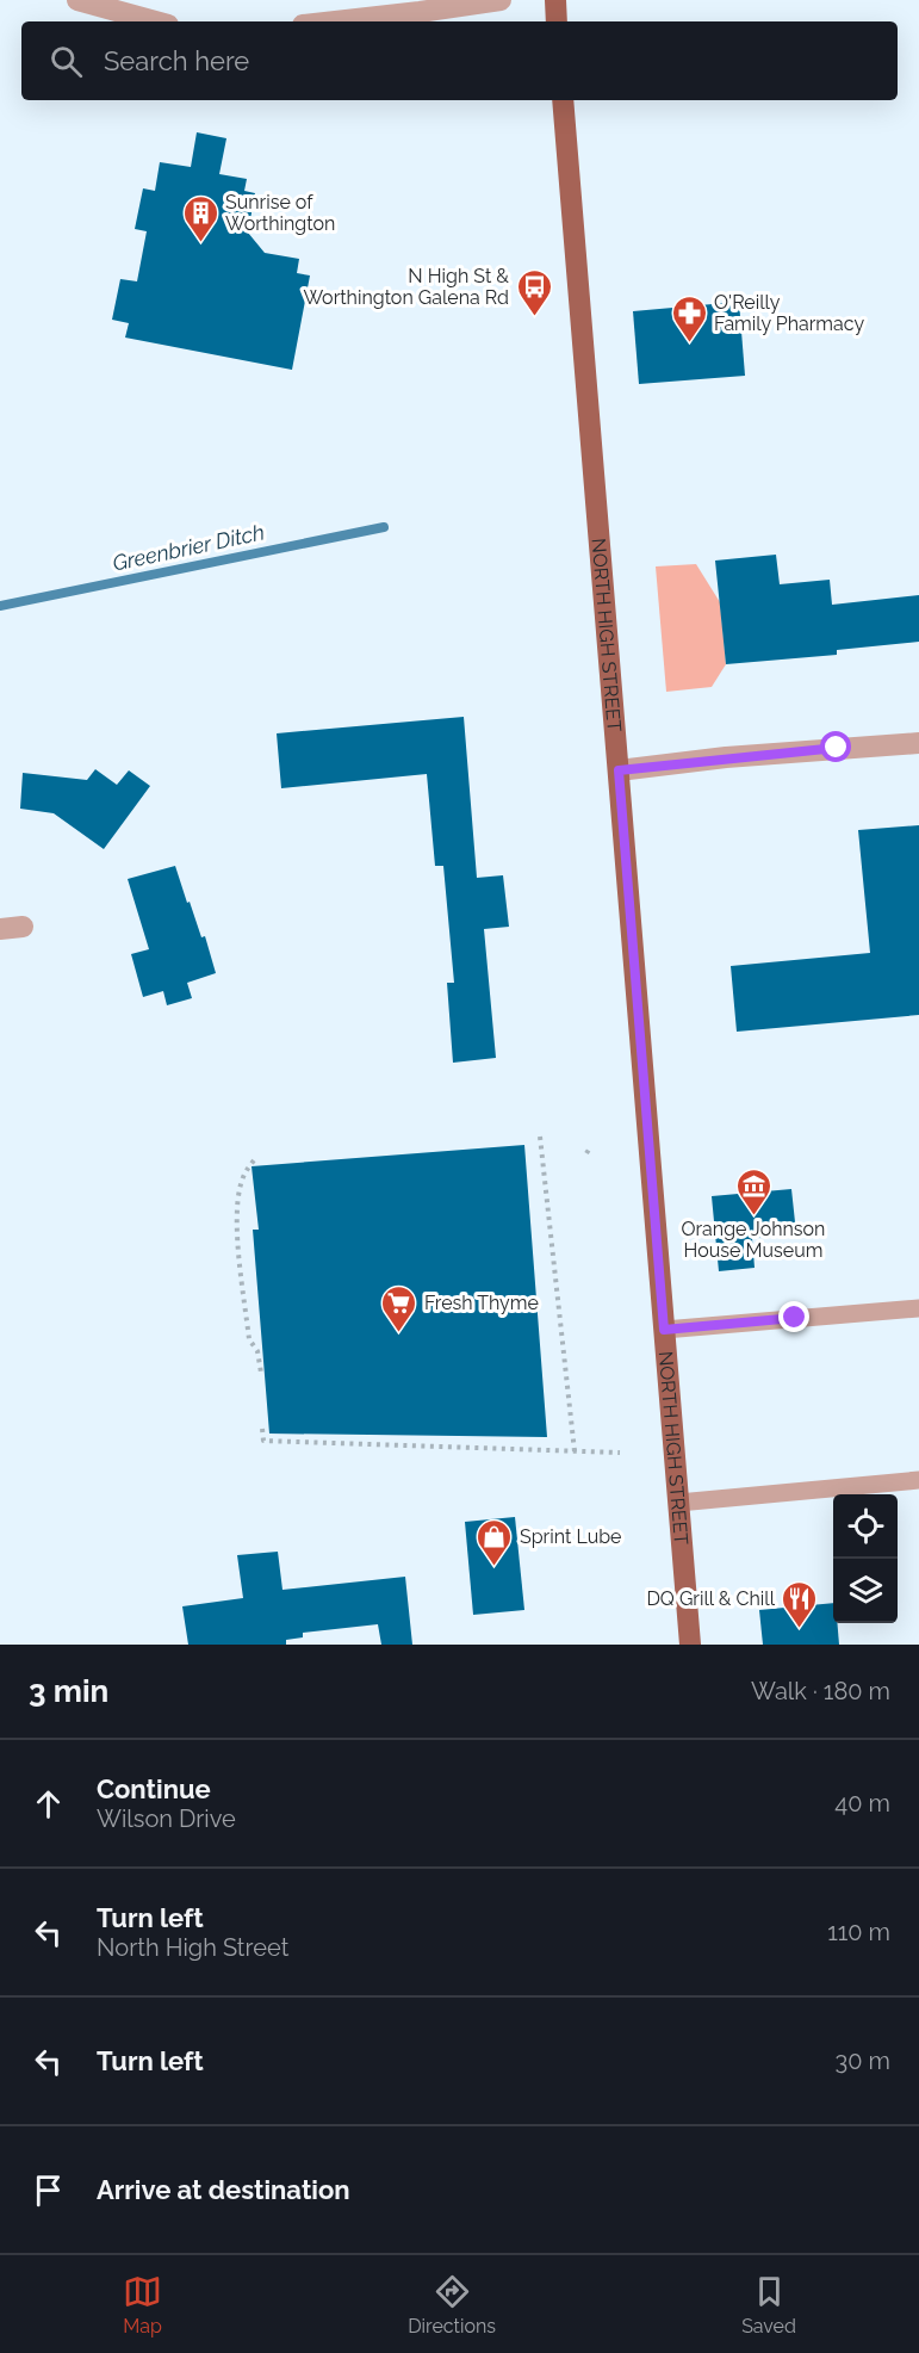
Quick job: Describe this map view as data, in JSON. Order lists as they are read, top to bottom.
{
  "streets": {
    "main road": ["NORTH HIGH STREET"]
  },
  "water": ["Greenbrier Ditch"],
  "places": {
    "building": ["Sunrise of Worthington"],
    "bus stop": ["N High St & Worthington Galena Rd"],
    "pharmacy": ["O'Reilly Family Pharmacy"],
    "museum": ["Orange Johnson House Museum"],
    "supermarket": ["Fresh Thyme"],
    "shop": ["Sprint Lube"],
    "restaurant": ["DQ Grill & Chill"]
  },
  "page": {
    "search": "Search here",
    "heading": ["3 min", "Walk · 180 m"],
    "list": [
      ["Continue", "Wilson Drive", "40 m"],
      ["Turn left", "North High Street", "110 m"],
      ["Turn left", "30 m"],
      "Arrive at destination"
    ],
    "nav": ["Map", "Directions", "Saved"]
  }
}
